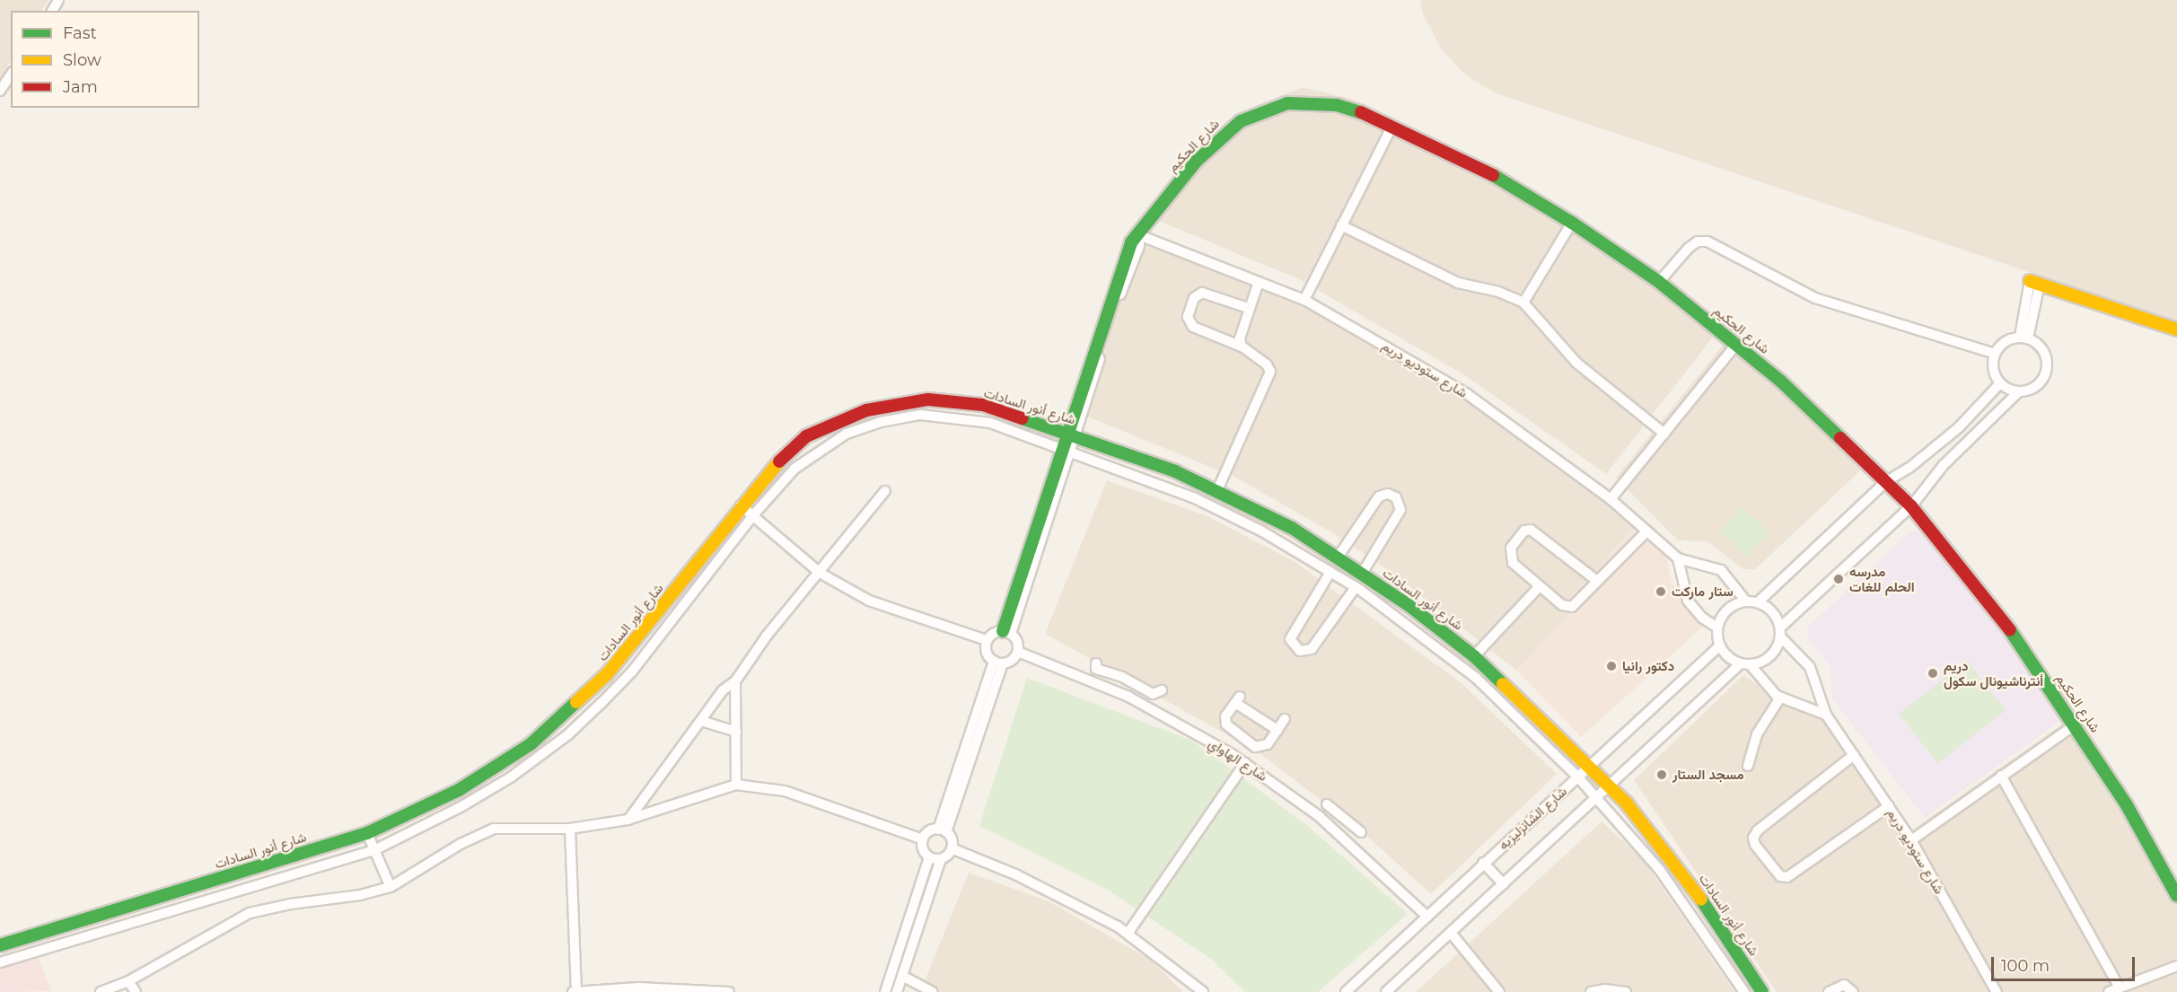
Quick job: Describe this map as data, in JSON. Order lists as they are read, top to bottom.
{
  "streets": {
    "street": [
      "شارع الحكيم",
      "شارع ستوديو دريم",
      "شارع أنور السادات",
      "شارع الهاواي",
      "شارع الشانزليزيه"
    ]
  },
  "crossings": [
    ["شارع الحكيم", "شارع ستوديو دريم"],
    ["شارع الحكيم", "شارع أنور السادات"],
    ["شارع الحكيم", "شارع الهاواي"],
    ["شارع ستوديو دريم", "شارع الشانزليزيه"],
    ["شارع أنور السادات", "شارع الشانزليزيه"],
    ["شارع الهاواي", "شارع الشانزليزيه"]
  ],
  "places": [
    "مدرسه الحلم للغات",
    "ستار ماركت",
    "دكتور رانيا",
    "دريم أنترناشيونال سكول",
    "مسجد الستار"
  ],
  "legend": ["Fast", "Slow", "Jam"],
  "scale_bar": "100 m"
}
